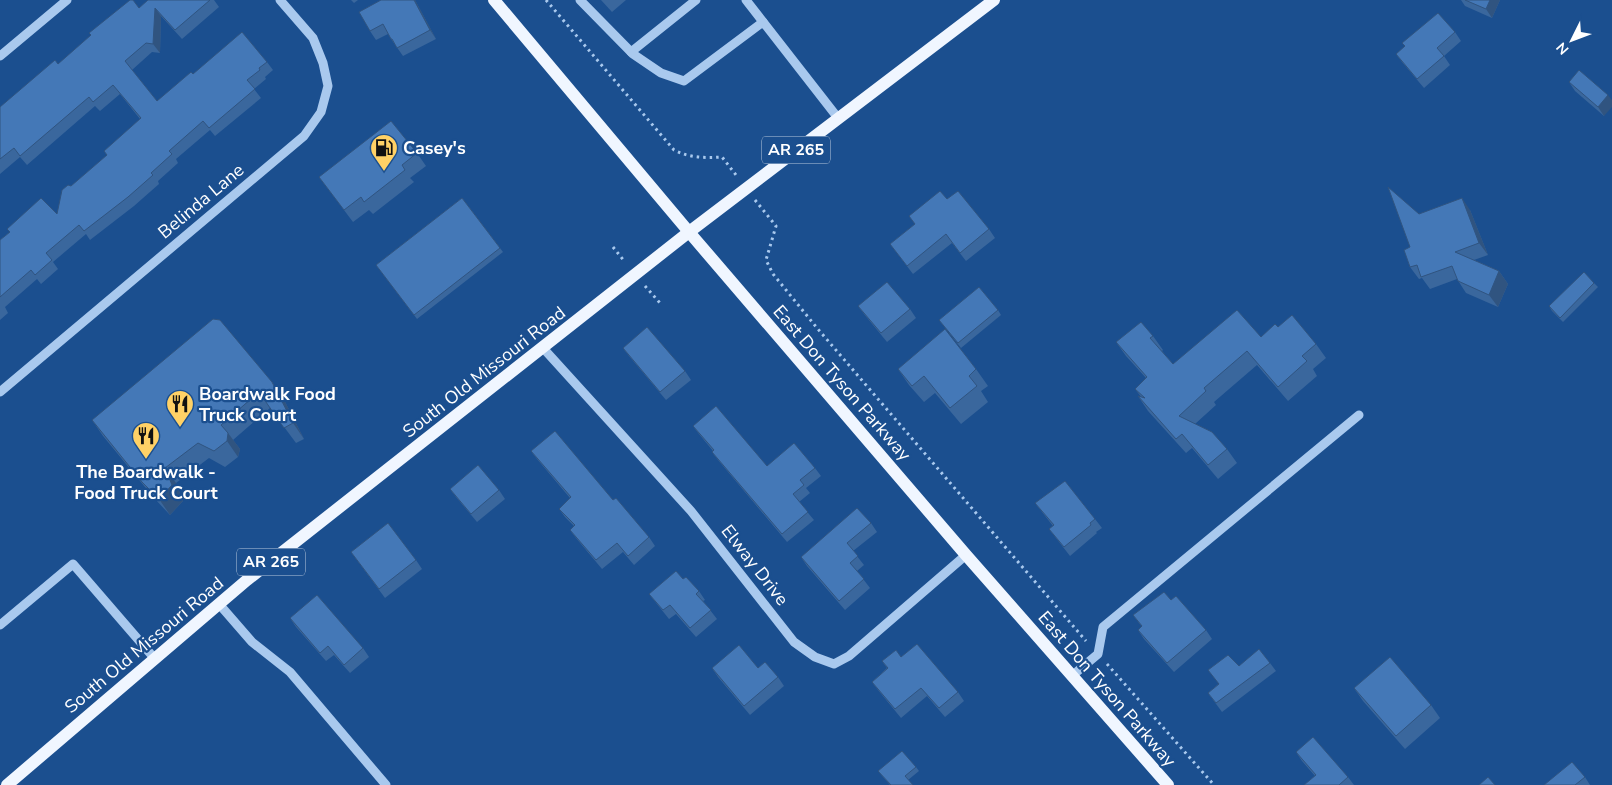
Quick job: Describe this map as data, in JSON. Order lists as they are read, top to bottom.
{
  "streets": {
    "main road": ["AR 265", "South Old Missouri Road", "East Don Tyson Parkway"],
    "street": ["Belinda Lane", "Elway Drive"]
  },
  "crossings": [
    ["South Old Missouri Road", "East Don Tyson Parkway"],
    ["South Old Missouri Road", "Elway Drive"],
    ["East Don Tyson Parkway", "Elway Drive"]
  ],
  "places": {
    "fuel station": ["Casey's"],
    "restaurant": ["Boardwalk Food Truck Court", "The Boardwalk - Food Truck Court"]
  },
  "north": "bottom left"
}
